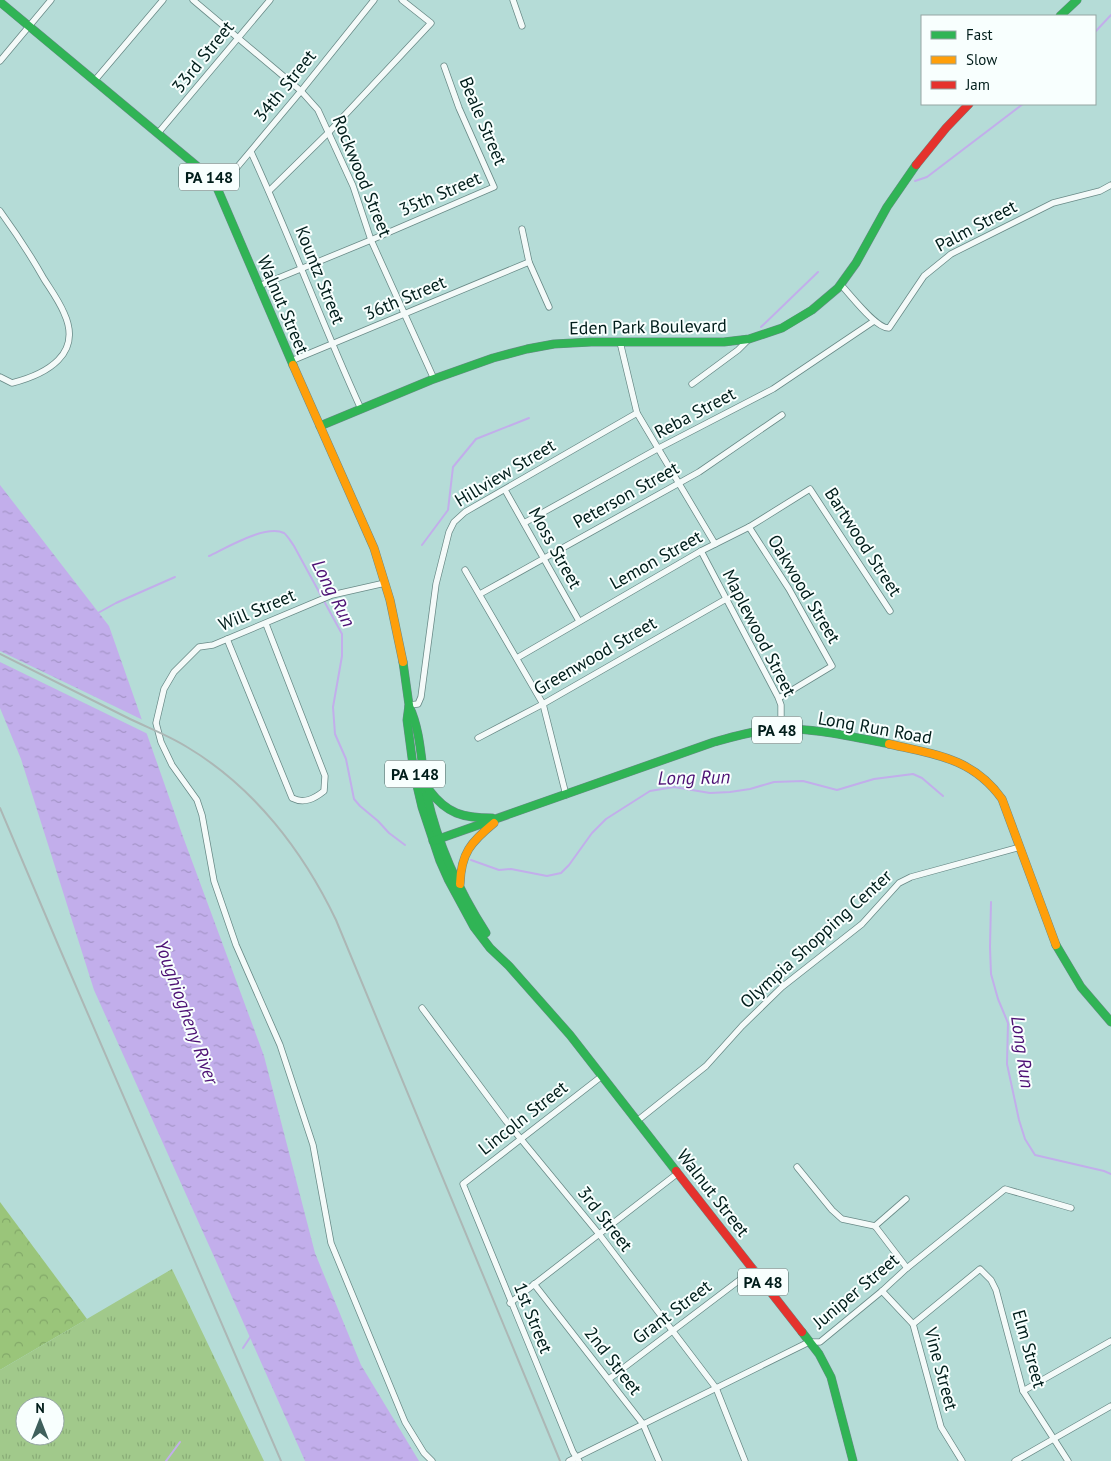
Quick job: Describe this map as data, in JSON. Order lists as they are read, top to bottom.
{
  "streets": {
    "main road": [
      "PA 148",
      "Walnut Street",
      "Eden Park Boulevard",
      "Long Run Road",
      "PA 48"
    ],
    "street": [
      "33rd Street",
      "34th Street",
      "Beale Street",
      "Rockwood Street",
      "35th Street",
      "Palm Street",
      "Kountz Street",
      "36th Street",
      "Reba Street",
      "Hillview Street",
      "Peterson Street",
      "Bartwood Street",
      "Moss Street",
      "Lemon Street",
      "Oakwood Street",
      "Will Street",
      "Maplewood Street",
      "Greenwood Street",
      "Olympia Shopping Center",
      "Lincoln Street",
      "3rd Street",
      "Juniper Street",
      "Grant Street",
      "1st Street",
      "Elm Street",
      "2nd Street",
      "Vine Street"
    ]
  },
  "crossings": [
    ["33rd Street", "Rockwood Street"],
    ["33rd Street", "Walnut Street"],
    ["34th Street", "Rockwood Street"],
    ["34th Street", "Kountz Street"],
    ["34th Street", "Walnut Street"],
    ["Beale Street", "35th Street"],
    ["Rockwood Street", "35th Street"],
    ["Rockwood Street", "36th Street"],
    ["Rockwood Street", "Eden Park Boulevard"],
    ["35th Street", "Kountz Street"],
    ["35th Street", "Walnut Street"],
    ["Palm Street", "Reba Street"],
    ["Kountz Street", "36th Street"],
    ["Kountz Street", "Eden Park Boulevard"],
    ["36th Street", "Walnut Street"],
    ["Walnut Street", "Eden Park Boulevard"],
    ["Walnut Street", "Hillview Street"],
    ["Walnut Street", "Will Street"],
    ["Walnut Street", "Long Run Road"],
    ["Walnut Street", "PA 48"],
    ["Walnut Street", "Olympia Shopping Center"],
    ["Walnut Street", "Lincoln Street"],
    ["Walnut Street", "Juniper Street"],
    ["Walnut Street", "Grant Street"],
    ["Reba Street", "Moss Street"],
    ["Hillview Street", "Moss Street"],
    ["Peterson Street", "Moss Street"],
    ["Bartwood Street", "Lemon Street"],
    ["Moss Street", "Lemon Street"],
    ["Lemon Street", "Oakwood Street"],
    ["Lemon Street", "Maplewood Street"],
    ["Oakwood Street", "Maplewood Street"],
    ["Maplewood Street", "Greenwood Street"],
    ["Maplewood Street", "Long Run Road"],
    ["Long Run Road", "PA 48"],
    ["Long Run Road", "Olympia Shopping Center"],
    ["Lincoln Street", "3rd Street"],
    ["Lincoln Street", "1st Street"],
    ["3rd Street", "Juniper Street"],
    ["3rd Street", "Grant Street"],
    ["Juniper Street", "1st Street"],
    ["Juniper Street", "2nd Street"],
    ["Juniper Street", "Vine Street"],
    ["Grant Street", "2nd Street"],
    ["Elm Street", "Vine Street"]
  ],
  "water": ["Long Run", "Youghiogheny River"],
  "legend": ["Fast", "Slow", "Jam"],
  "north": "top"
}
